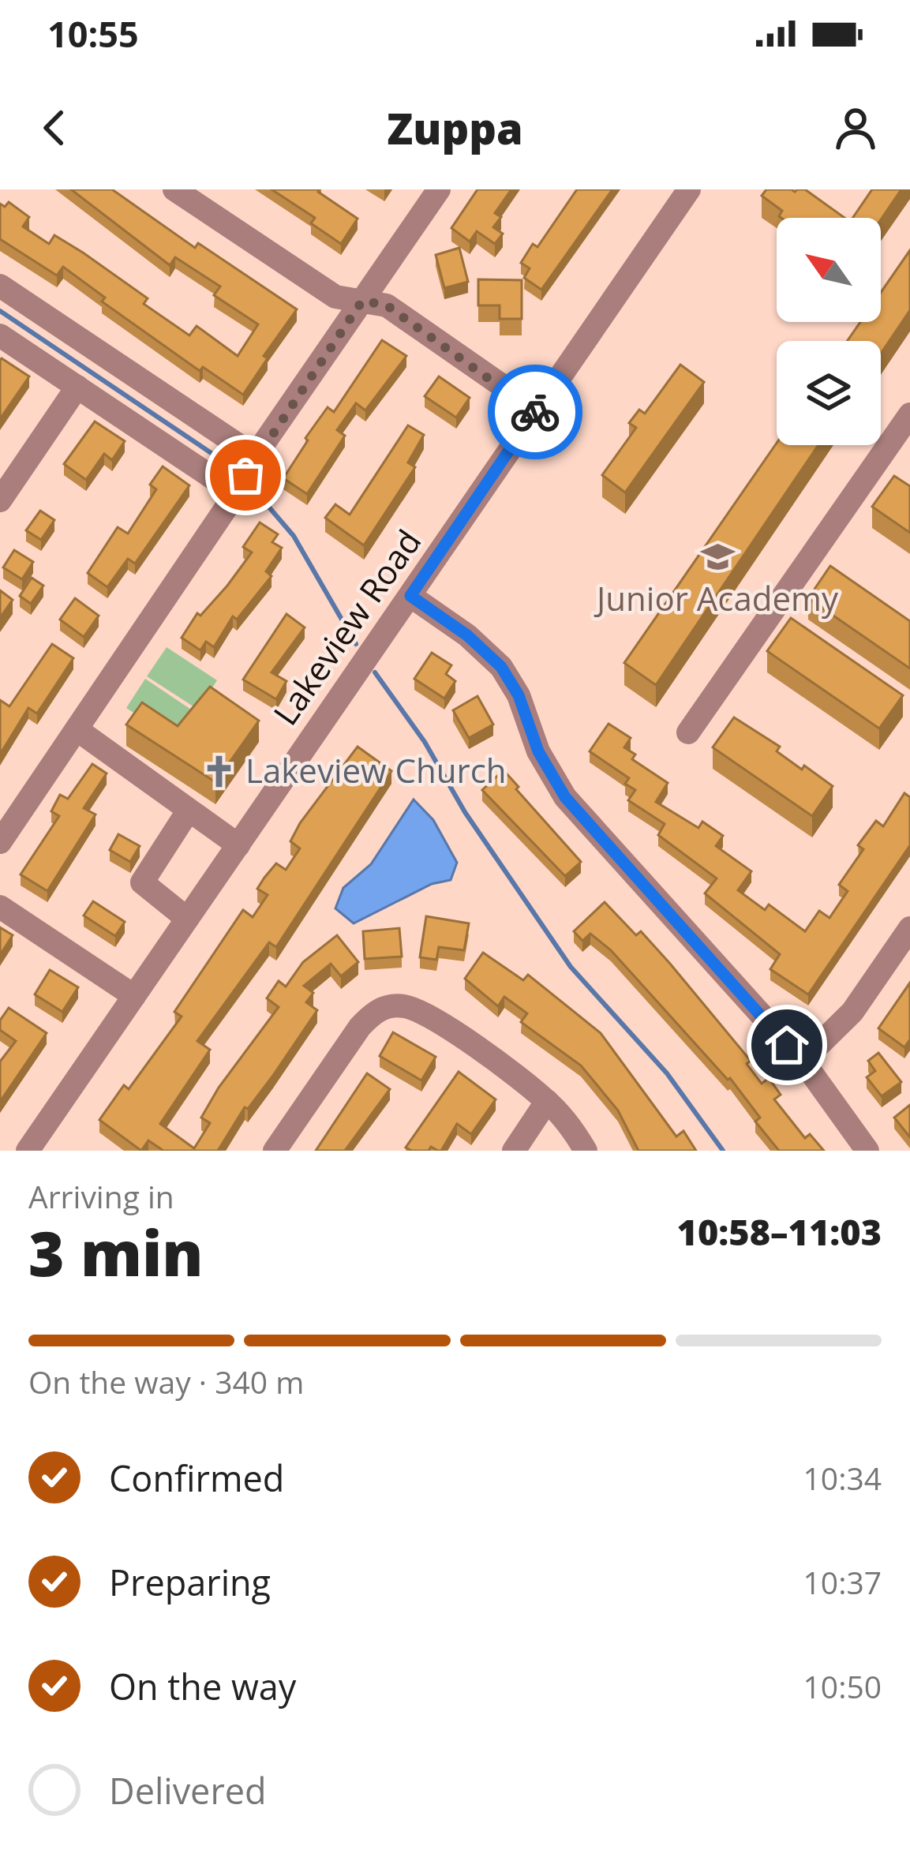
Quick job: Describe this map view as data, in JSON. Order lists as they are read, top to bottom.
{
  "streets": {
    "street": ["Lakeview Road"]
  },
  "places": {
    "school or university": ["Junior Academy"],
    "church": ["Lakeview Church"]
  },
  "north": "top left",
  "page": {
    "status": "10:55",
    "header": "Zuppa",
    "heading": ["3 min", "Arriving in", "10:58–11:03"],
    "bar": "On the way · 340 m",
    "list": [
      ["Confirmed", "10:34"],
      ["Preparing", "10:37"],
      ["On the way", "10:50"],
      "Delivered"
    ]
  }
}
